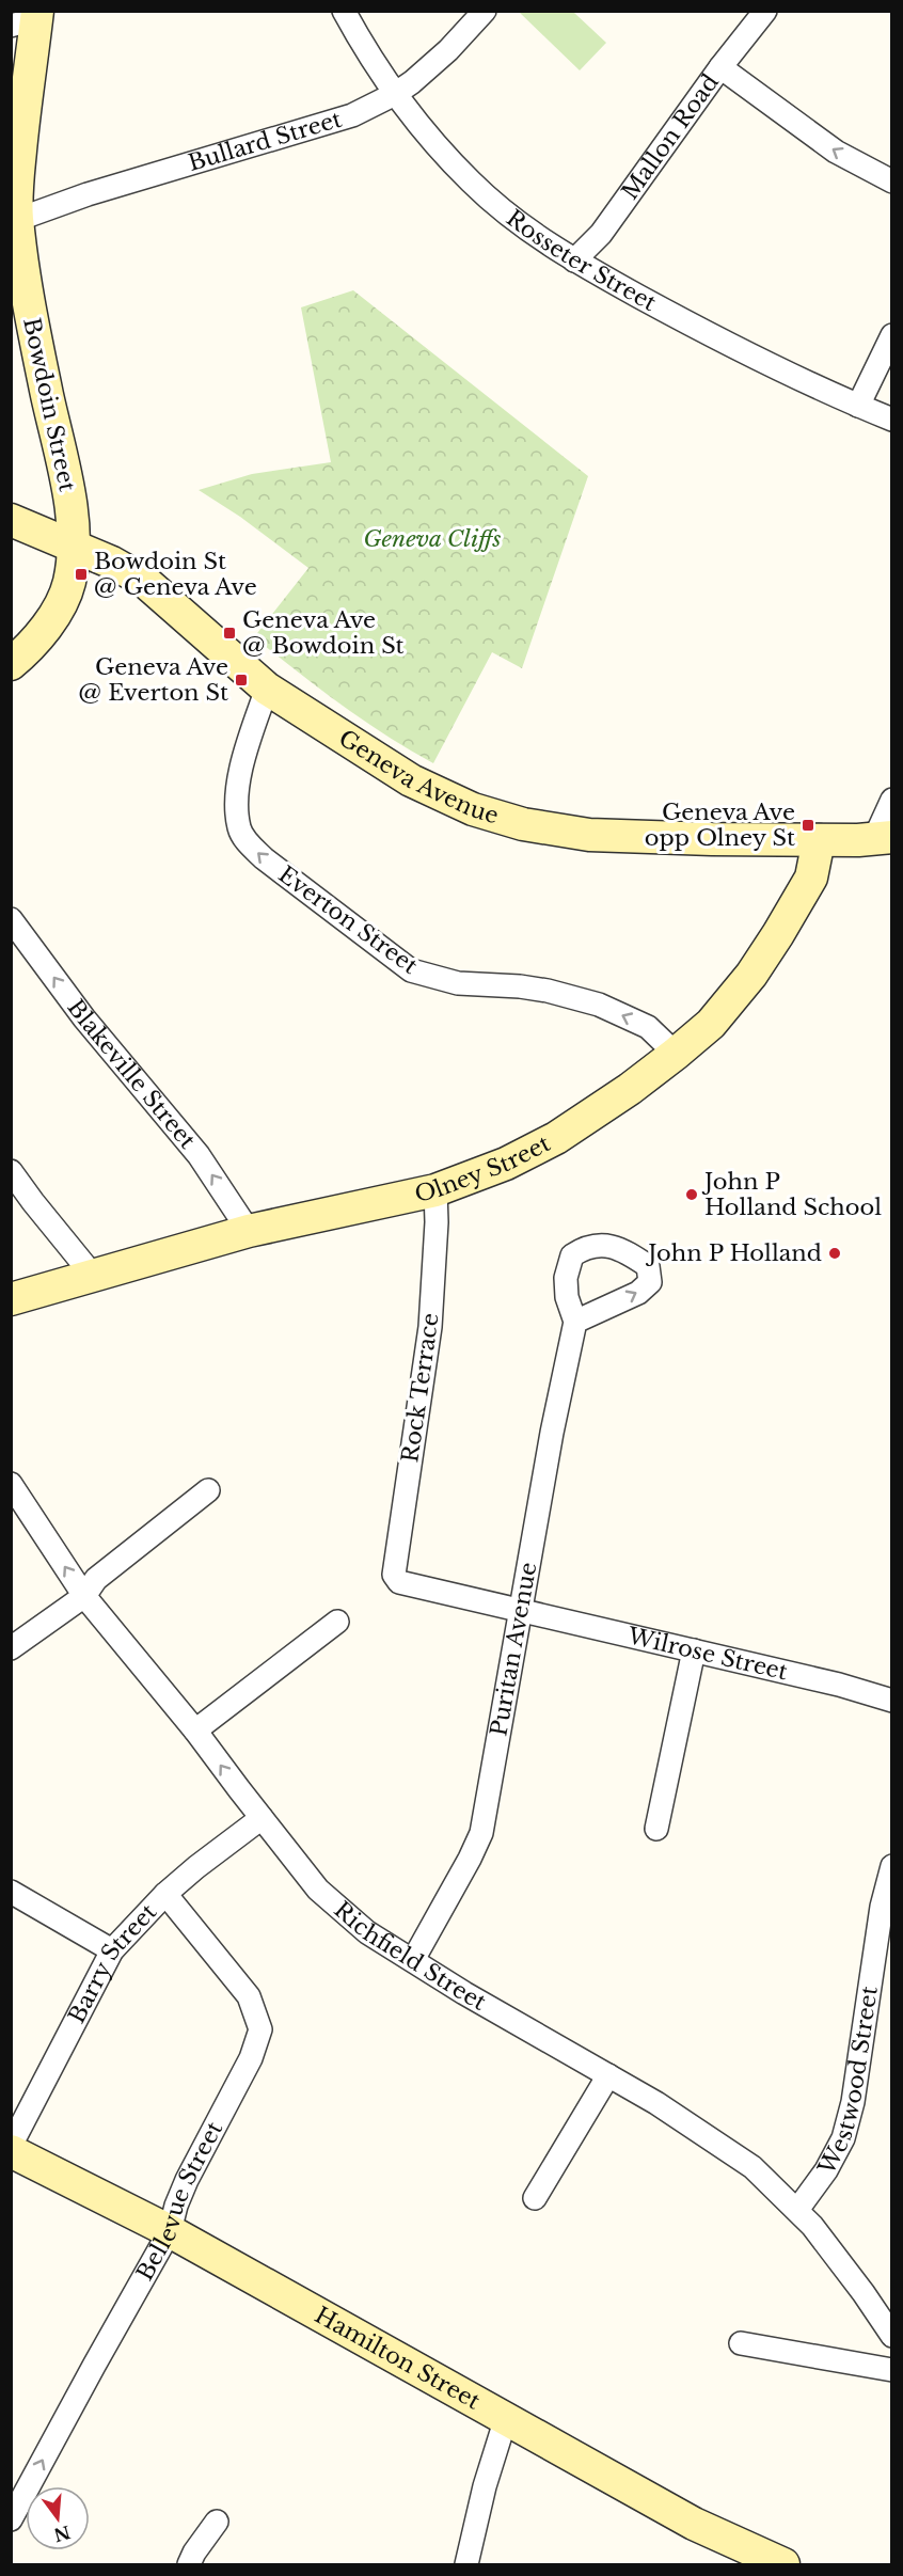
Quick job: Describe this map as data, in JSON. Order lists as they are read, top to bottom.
{
  "streets": {
    "street": [
      "Mallon Road",
      "Bullard Street",
      "Rosseter Street",
      "Bowdoin Street",
      "Geneva Avenue",
      "Everton Street",
      "Blakeville Street",
      "Olney Street",
      "Rock Terrace",
      "Puritan Avenue",
      "Wilrose Street",
      "Richfield Street",
      "Barry Street",
      "Westwood Street",
      "Bellevue Street",
      "Hamilton Street"
    ]
  },
  "crossings": [
    ["Mallon Road", "Rosseter Street"],
    ["Bullard Street", "Rosseter Street"],
    ["Bullard Street", "Bowdoin Street"],
    ["Bowdoin Street", "Geneva Avenue"],
    ["Geneva Avenue", "Everton Street"],
    ["Geneva Avenue", "Olney Street"],
    ["Everton Street", "Olney Street"],
    ["Blakeville Street", "Olney Street"],
    ["Olney Street", "Rock Terrace"],
    ["Rock Terrace", "Wilrose Street"],
    ["Puritan Avenue", "Wilrose Street"],
    ["Puritan Avenue", "Richfield Street"],
    ["Richfield Street", "Barry Street"],
    ["Richfield Street", "Westwood Street"],
    ["Barry Street", "Bellevue Street"],
    ["Bellevue Street", "Hamilton Street"]
  ],
  "one_way": ["Everton Street", "Bellevue Street"],
  "parks": ["Geneva Cliffs"],
  "places": {
    "transit": [
      "Bowdoin St @ Geneva Ave",
      "Geneva Ave @ Bowdoin St",
      "Geneva Ave @ Everton St",
      "Geneva Ave opp Olney St"
    ],
    "other": ["John P Holland School", "John P Holland"]
  },
  "north": "bottom"
}
